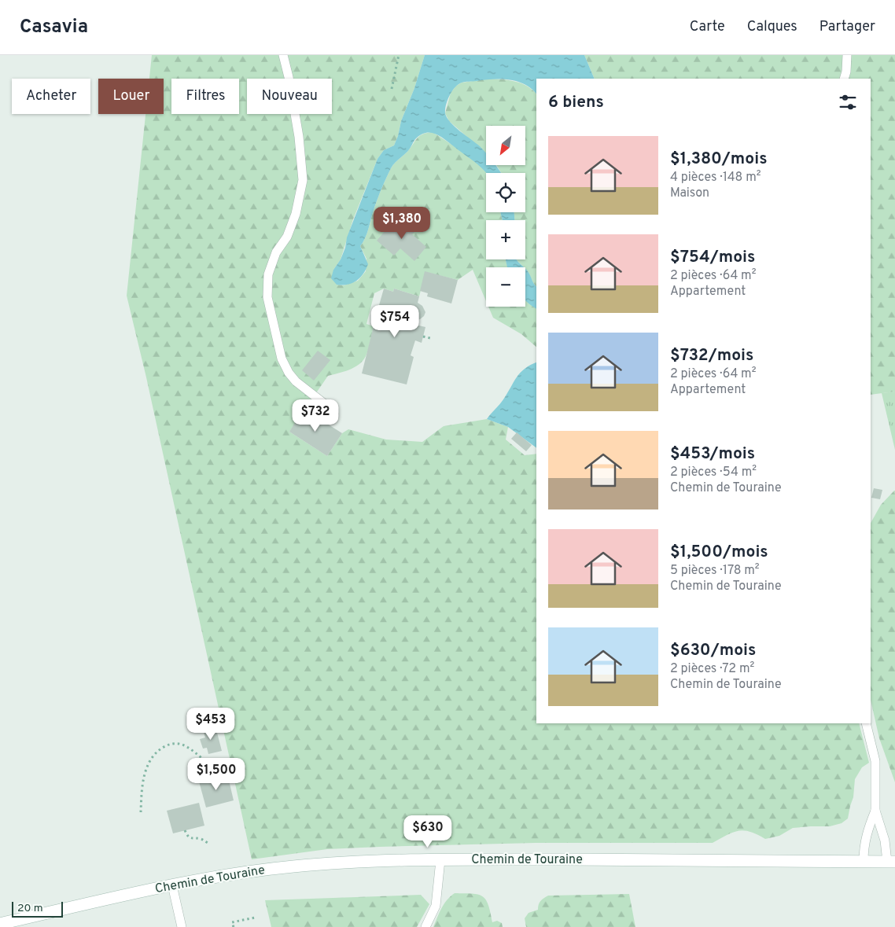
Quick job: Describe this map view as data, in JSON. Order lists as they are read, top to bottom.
{
  "streets": {
    "street": ["Chemin de Touraine"]
  },
  "scale_bar": "20 m",
  "north": "bottom left",
  "page": {
    "header": "Casavia",
    "nav": ["Carte", "Calques", "Partager"],
    "chip": [
      "Acheter",
      "Louer",
      "Filtres",
      "Nouveau"
    ],
    "heading": "6 biens",
    "map_buttons": ["+", "−"],
    "list": [
      {
        "name": "$1,380/mois",
        "note": "4 pièces · 148 m² · Maison"
      },
      {
        "name": "$754/mois",
        "note": "2 pièces · 64 m² · Appartement"
      },
      {
        "name": "$732/mois",
        "note": "2 pièces · 64 m² · Appartement"
      },
      {
        "name": "$453/mois",
        "note": "2 pièces · 54 m² · Chemin de Touraine"
      },
      {
        "name": "$1,500/mois",
        "note": "5 pièces · 178 m² · Chemin de Touraine"
      },
      {
        "name": "$630/mois",
        "note": "2 pièces · 72 m² · Chemin de Touraine"
      }
    ],
    "price": [
      "$1,380",
      "$754",
      "$732",
      "$453",
      "$1,500",
      "$630"
    ],
    "scale": "20 m"
  }
}
